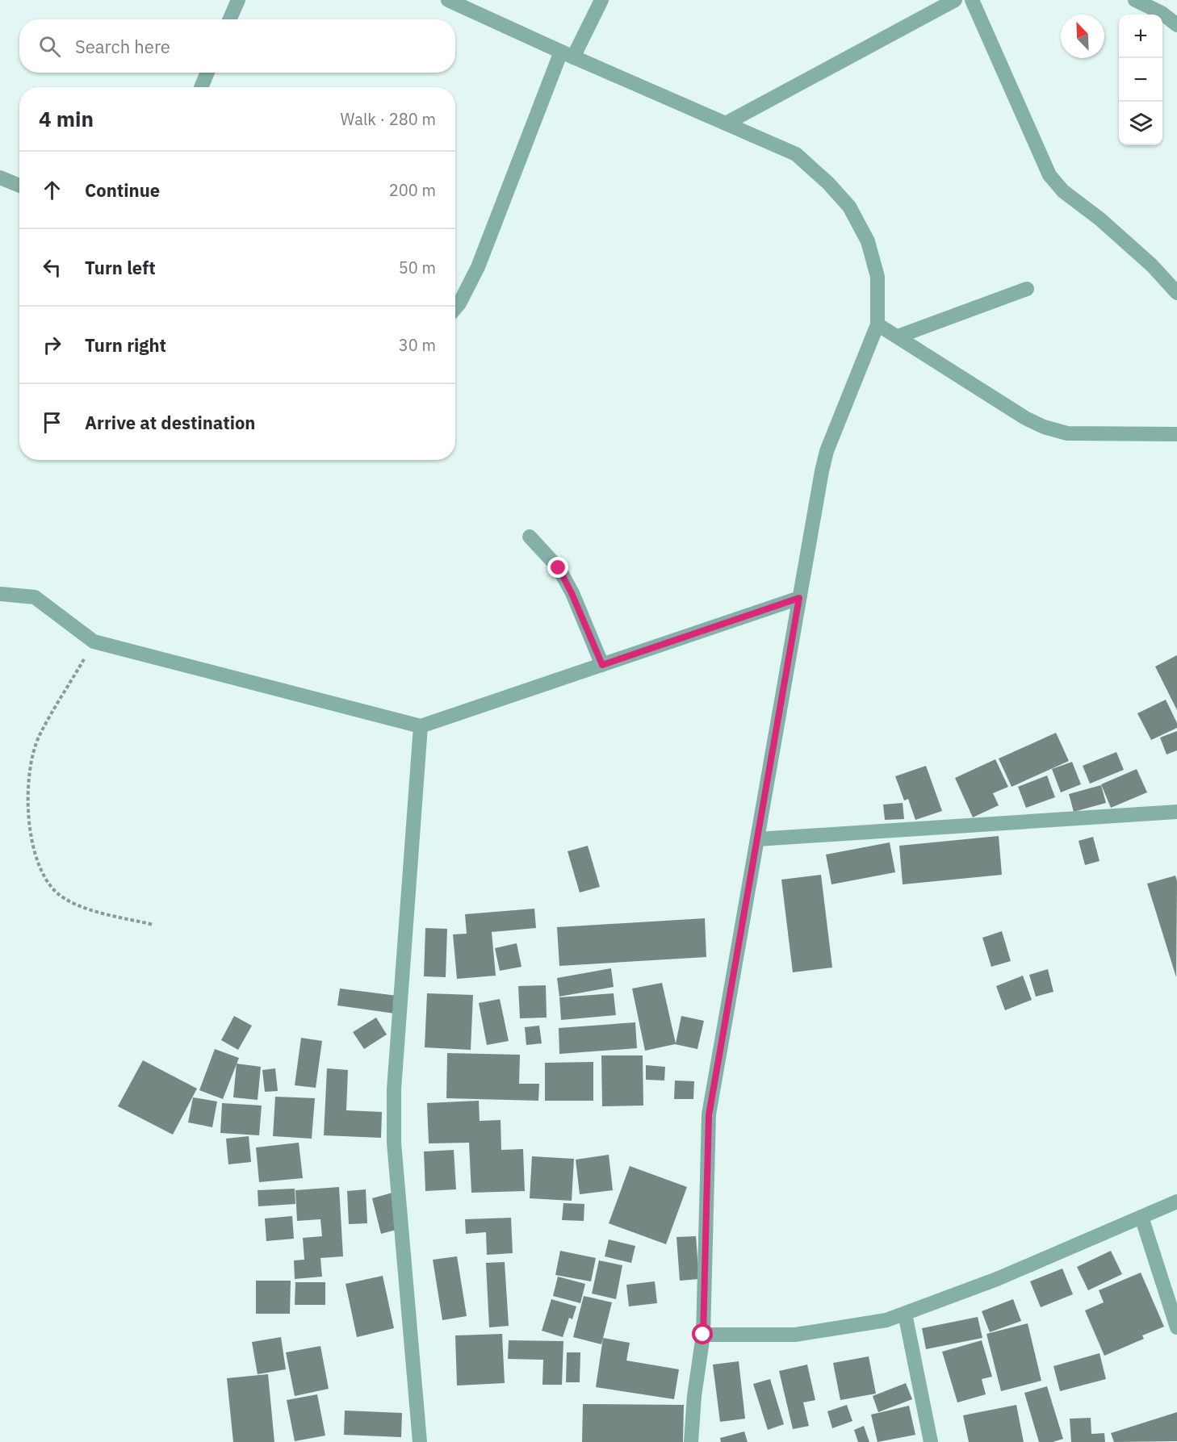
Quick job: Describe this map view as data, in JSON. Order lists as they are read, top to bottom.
{
  "north": "top left",
  "page": {
    "map_buttons": ["+", "−"],
    "search": "Search here",
    "heading": ["4 min", "Walk · 280 m"],
    "list": [
      ["Continue", "200 m"],
      ["Turn left", "50 m"],
      ["Turn right", "30 m"],
      "Arrive at destination"
    ]
  }
}
